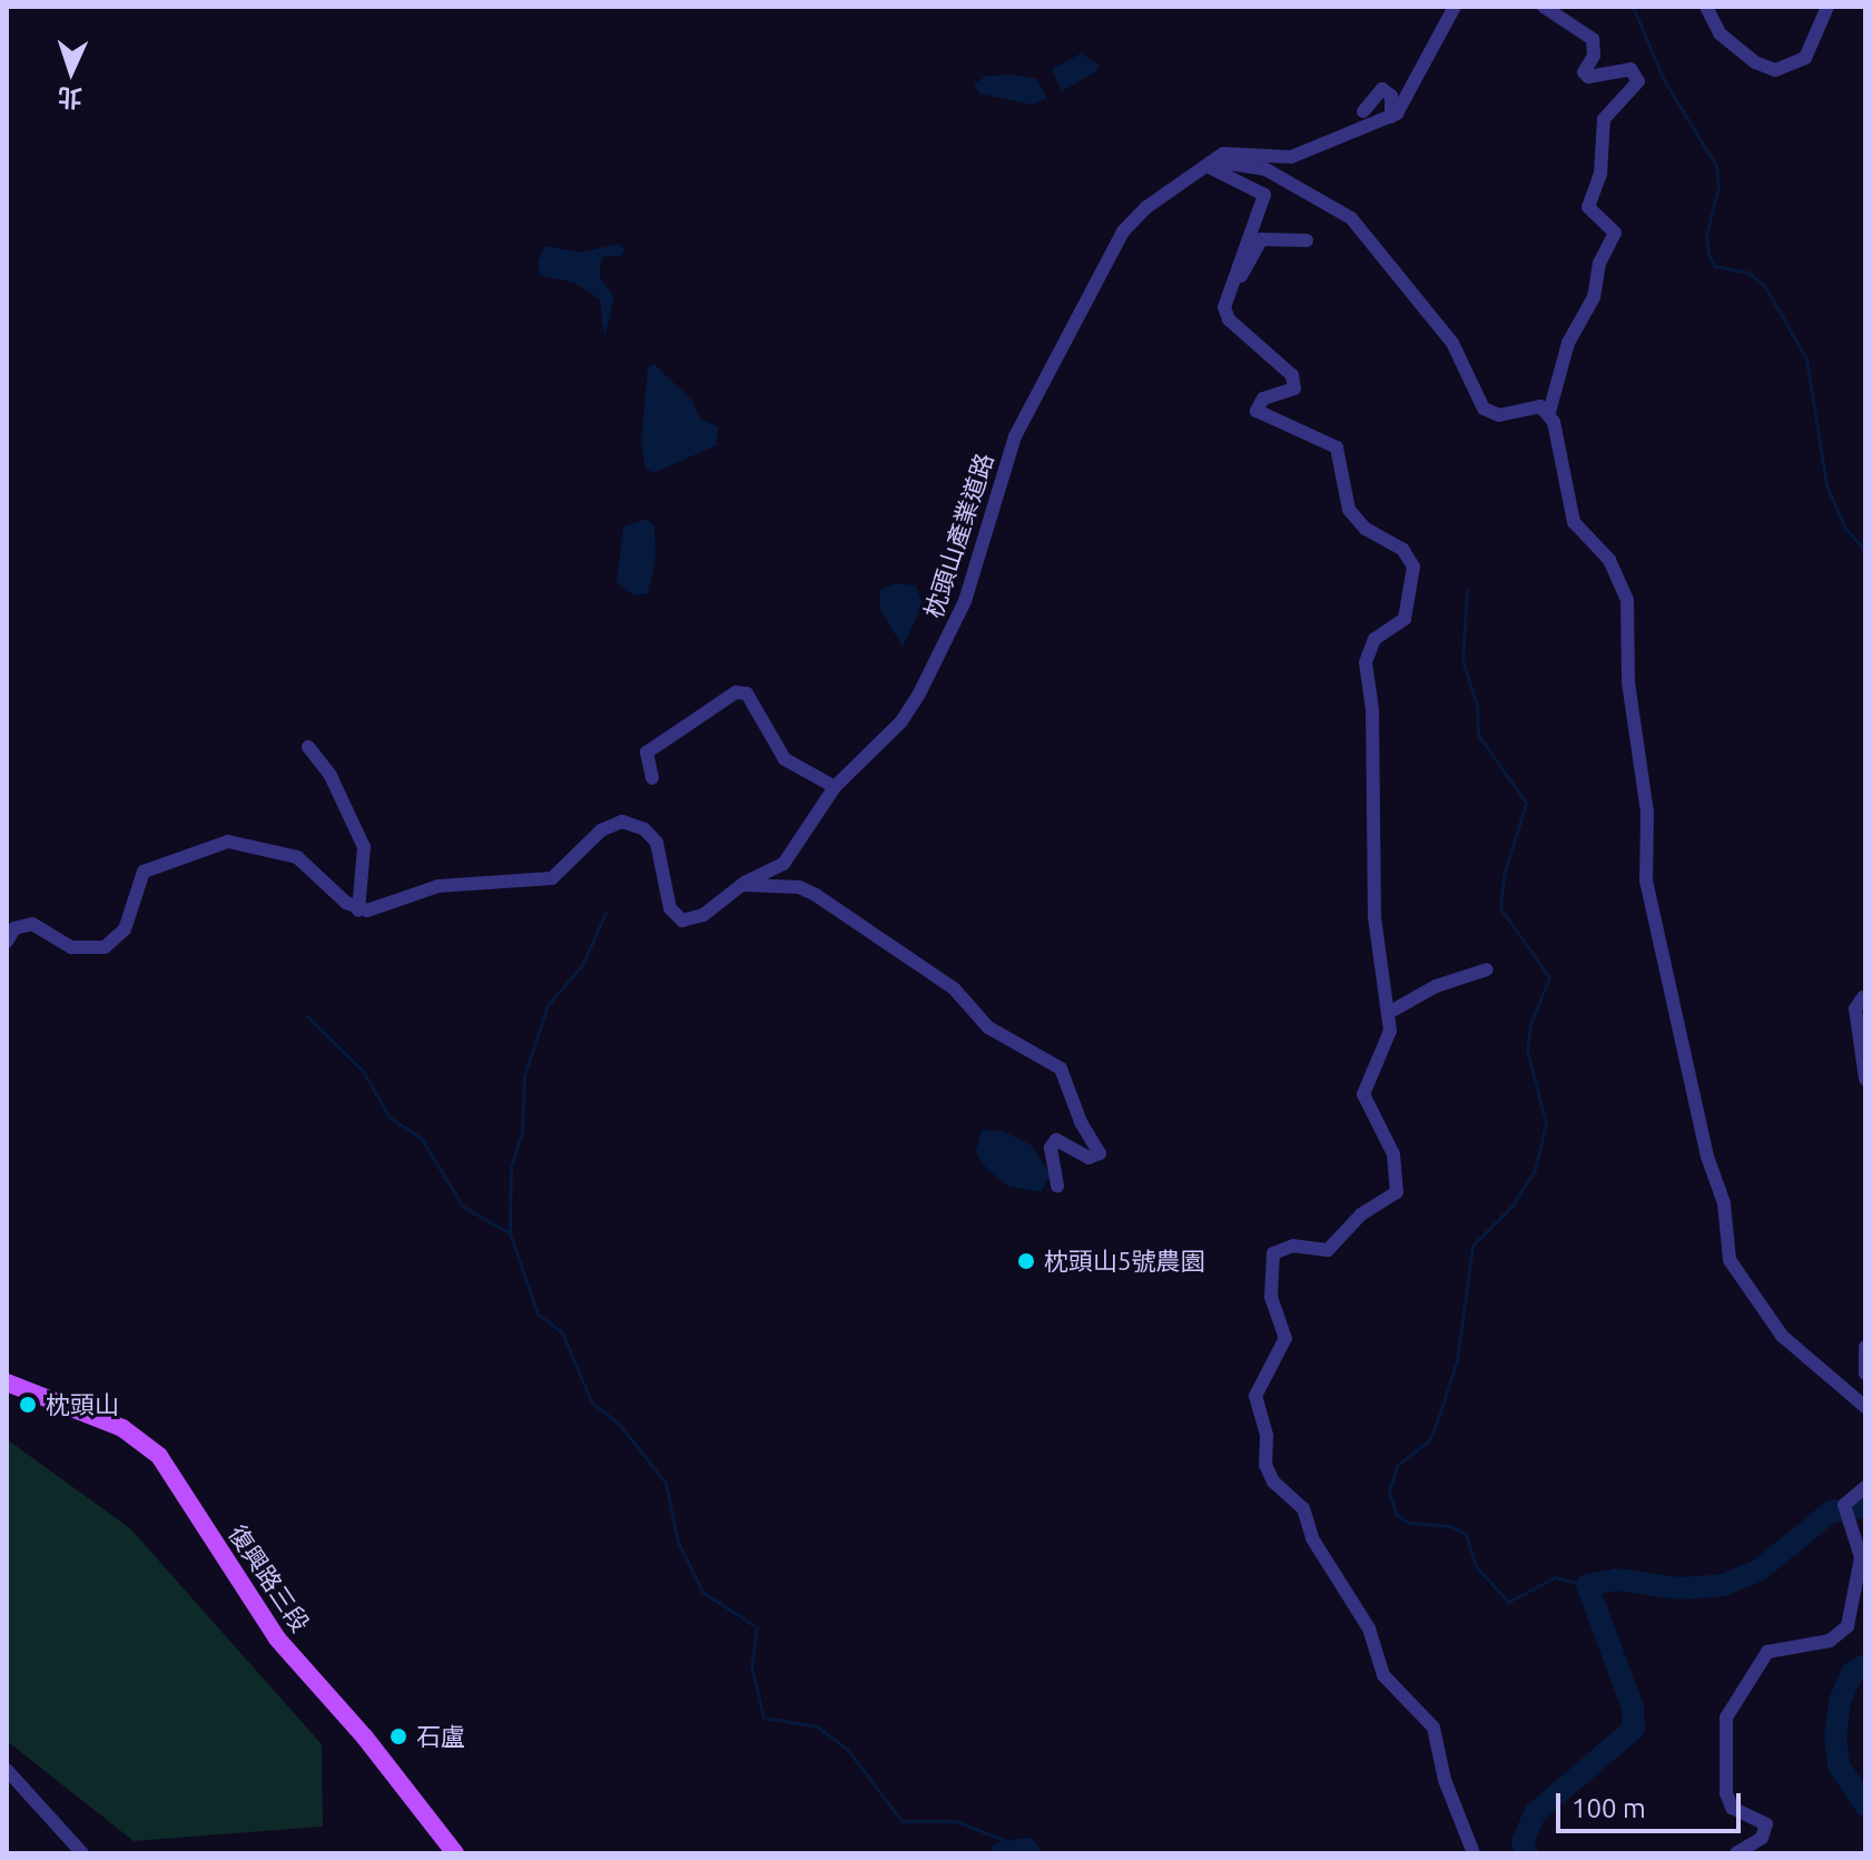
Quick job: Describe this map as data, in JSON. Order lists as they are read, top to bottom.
{
  "streets": {
    "main road": ["復興路三段"],
    "street": ["枕頭山產業道路"]
  },
  "places": ["枕頭山5號農園", "枕頭山", "石盧"],
  "scale_bar": "100 m",
  "north": "bottom"
}
